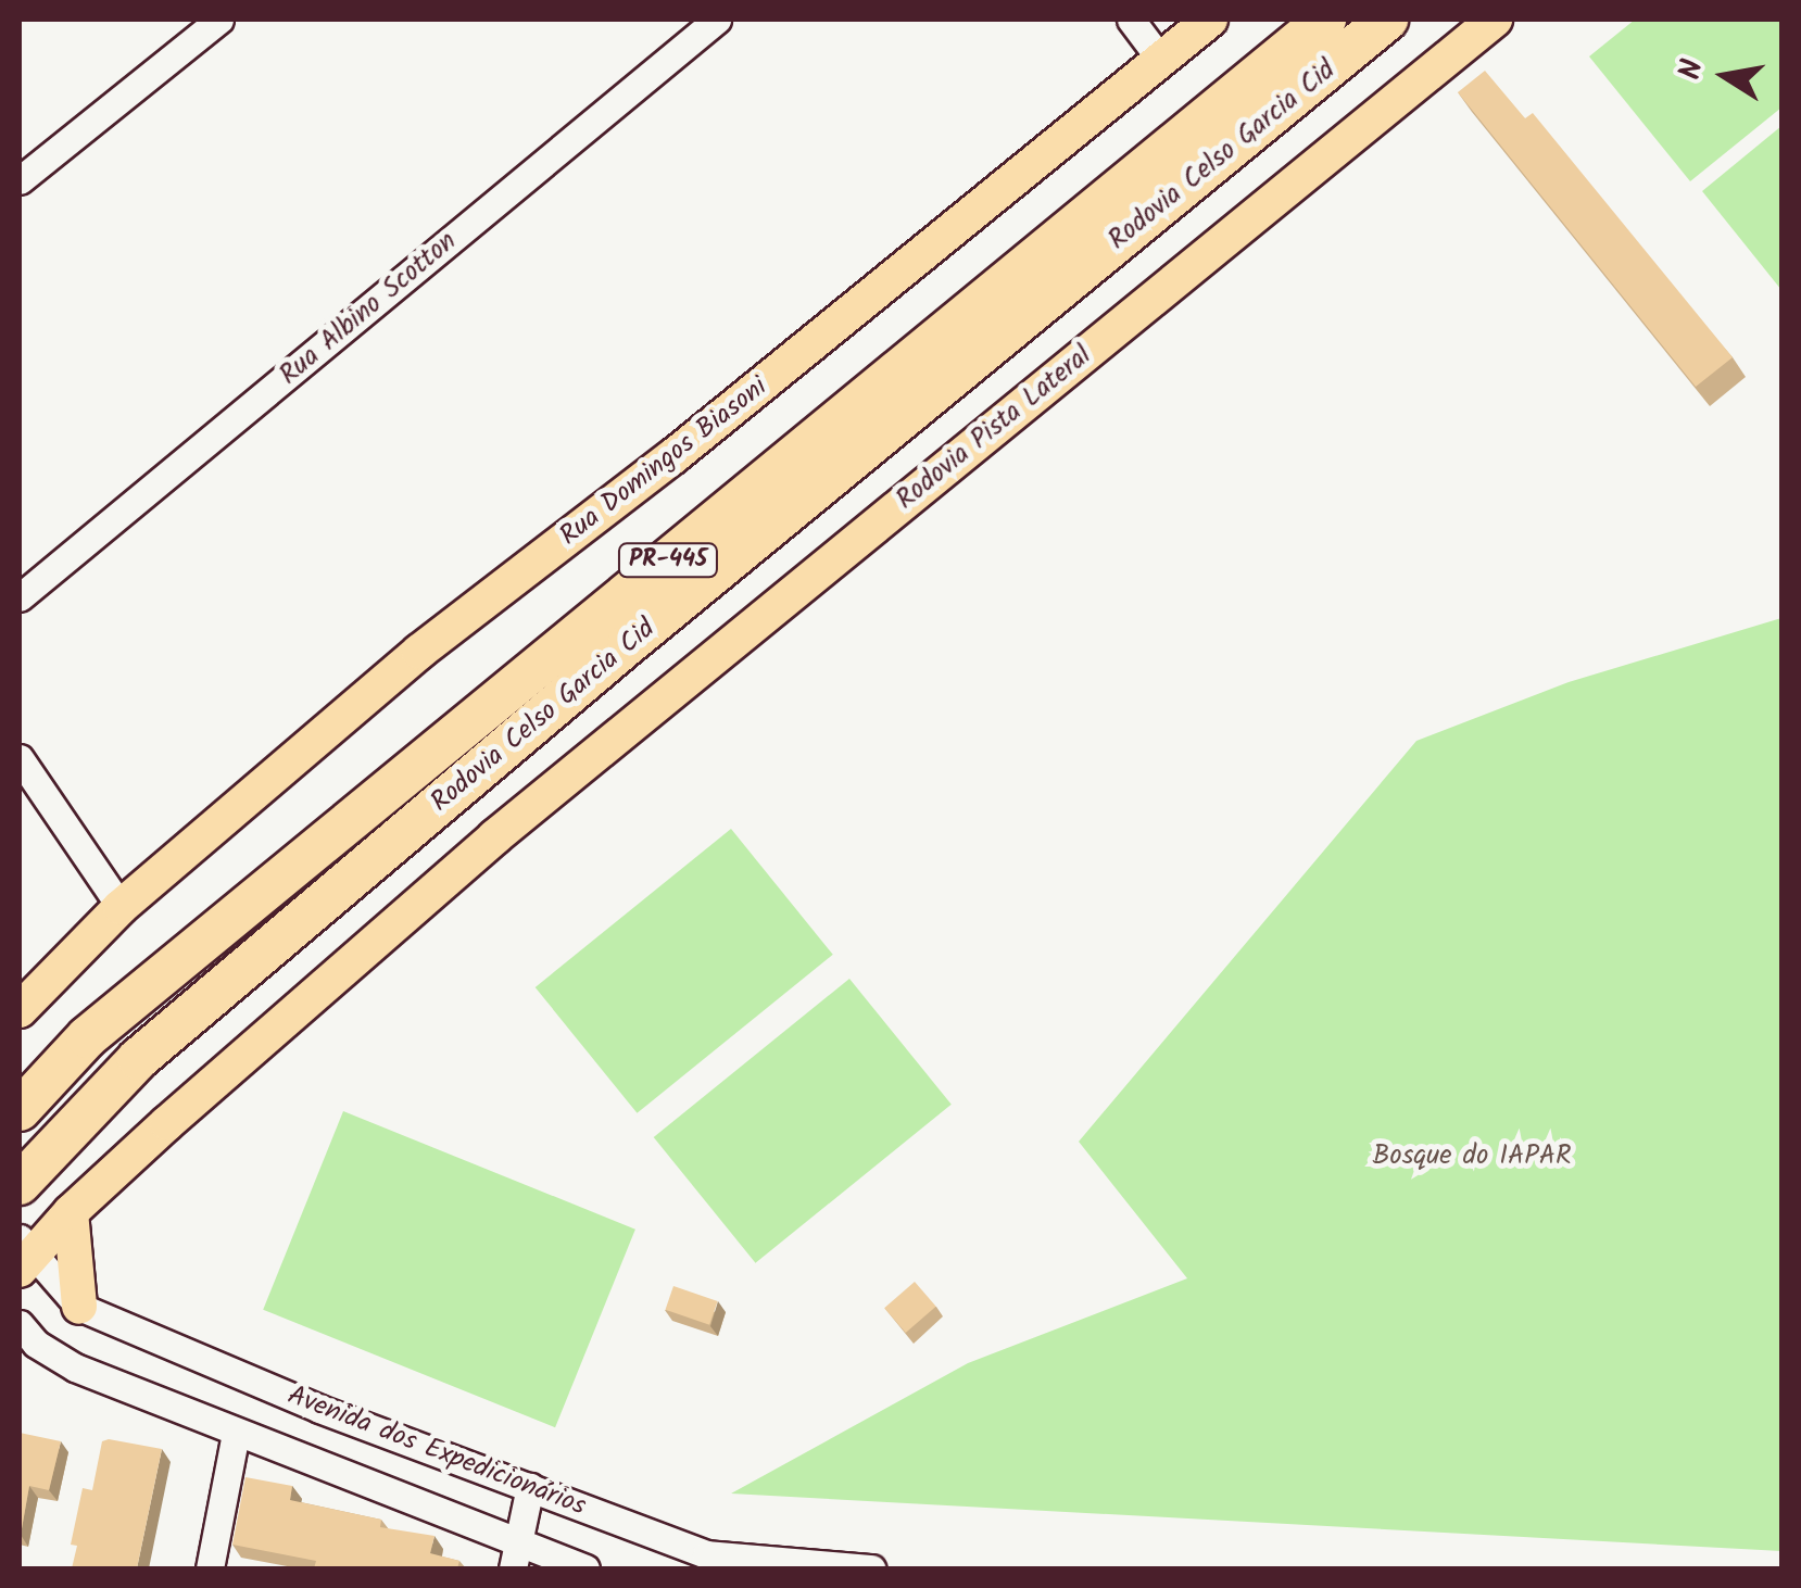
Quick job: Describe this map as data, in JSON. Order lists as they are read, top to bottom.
{
  "streets": {
    "highway": ["Rodovia Celso Garcia Cid", "PR-445"],
    "main road": ["Rodovia Pista Lateral", "Rua Domingos Biasoni"],
    "street": ["Rua Albino Scotton", "Avenida dos Expedicionários"]
  },
  "parks": ["Bosque do IAPAR"],
  "north": "left"
}
